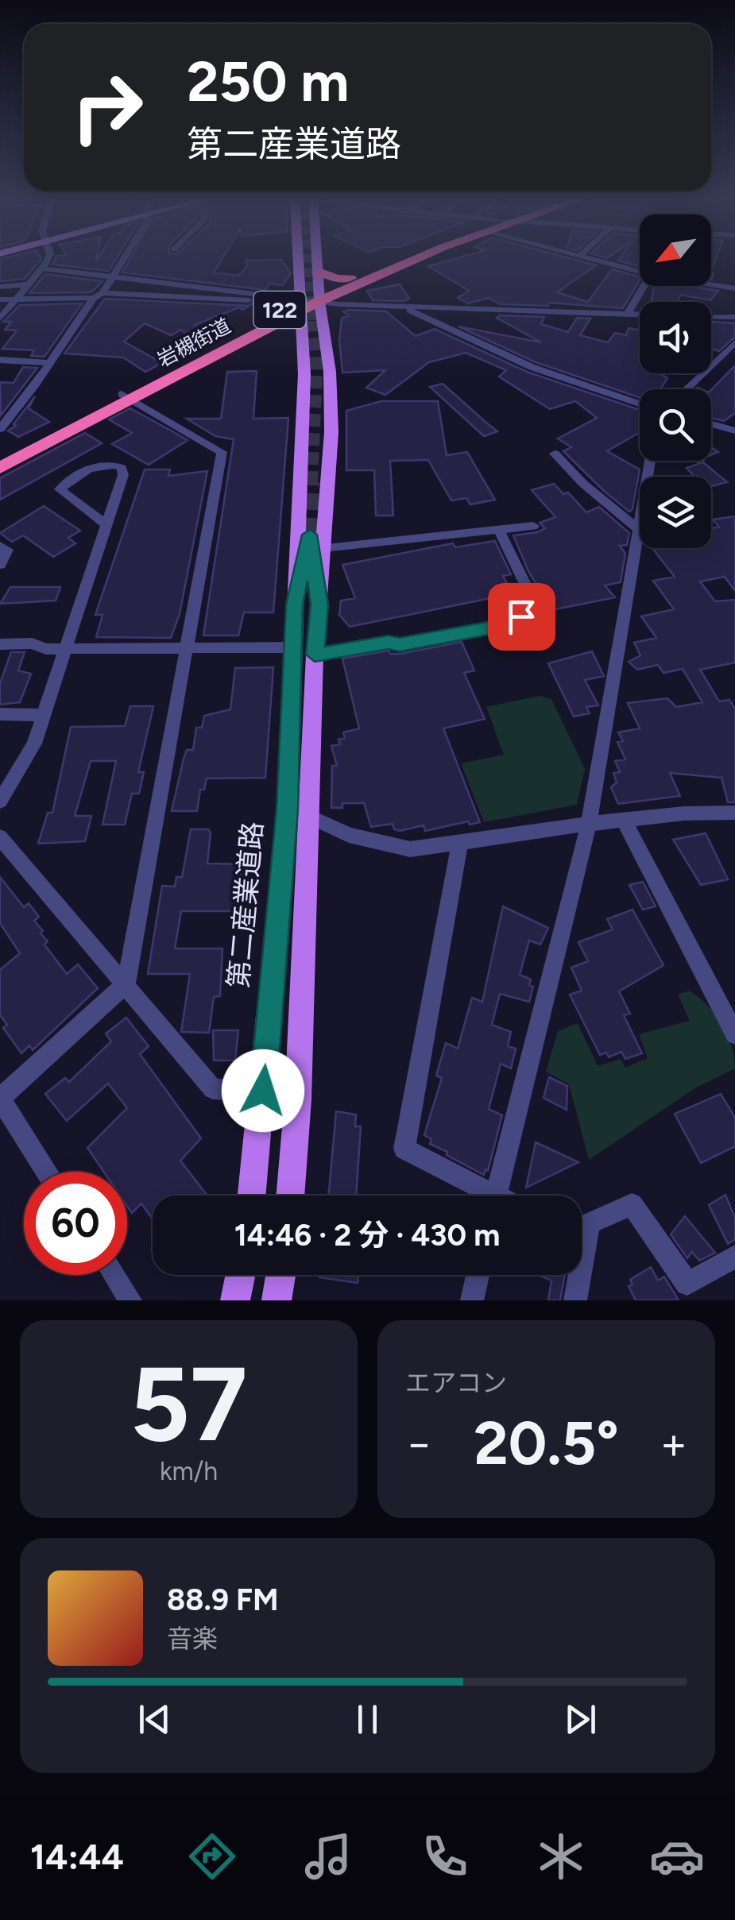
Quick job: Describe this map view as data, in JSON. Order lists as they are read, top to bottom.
{
  "streets": {
    "highway": ["122", "岩槻街道"],
    "main road": ["第二産業道路"]
  },
  "crossings": [
    ["岩槻街道", "第二産業道路"]
  ],
  "north": "bottom left",
  "page": {
    "turn": ["250 m", "第二産業道路"],
    "limit": "60",
    "trip": "14:46 · 2 分 · 430 m",
    "tile": [
      ["57", "km/h"],
      "エアコン"
    ],
    "heat": ["−", "20.5°", "+"],
    "song": ["88.9 FM", "音楽"],
    "tabs": "14:44"
  }
}
